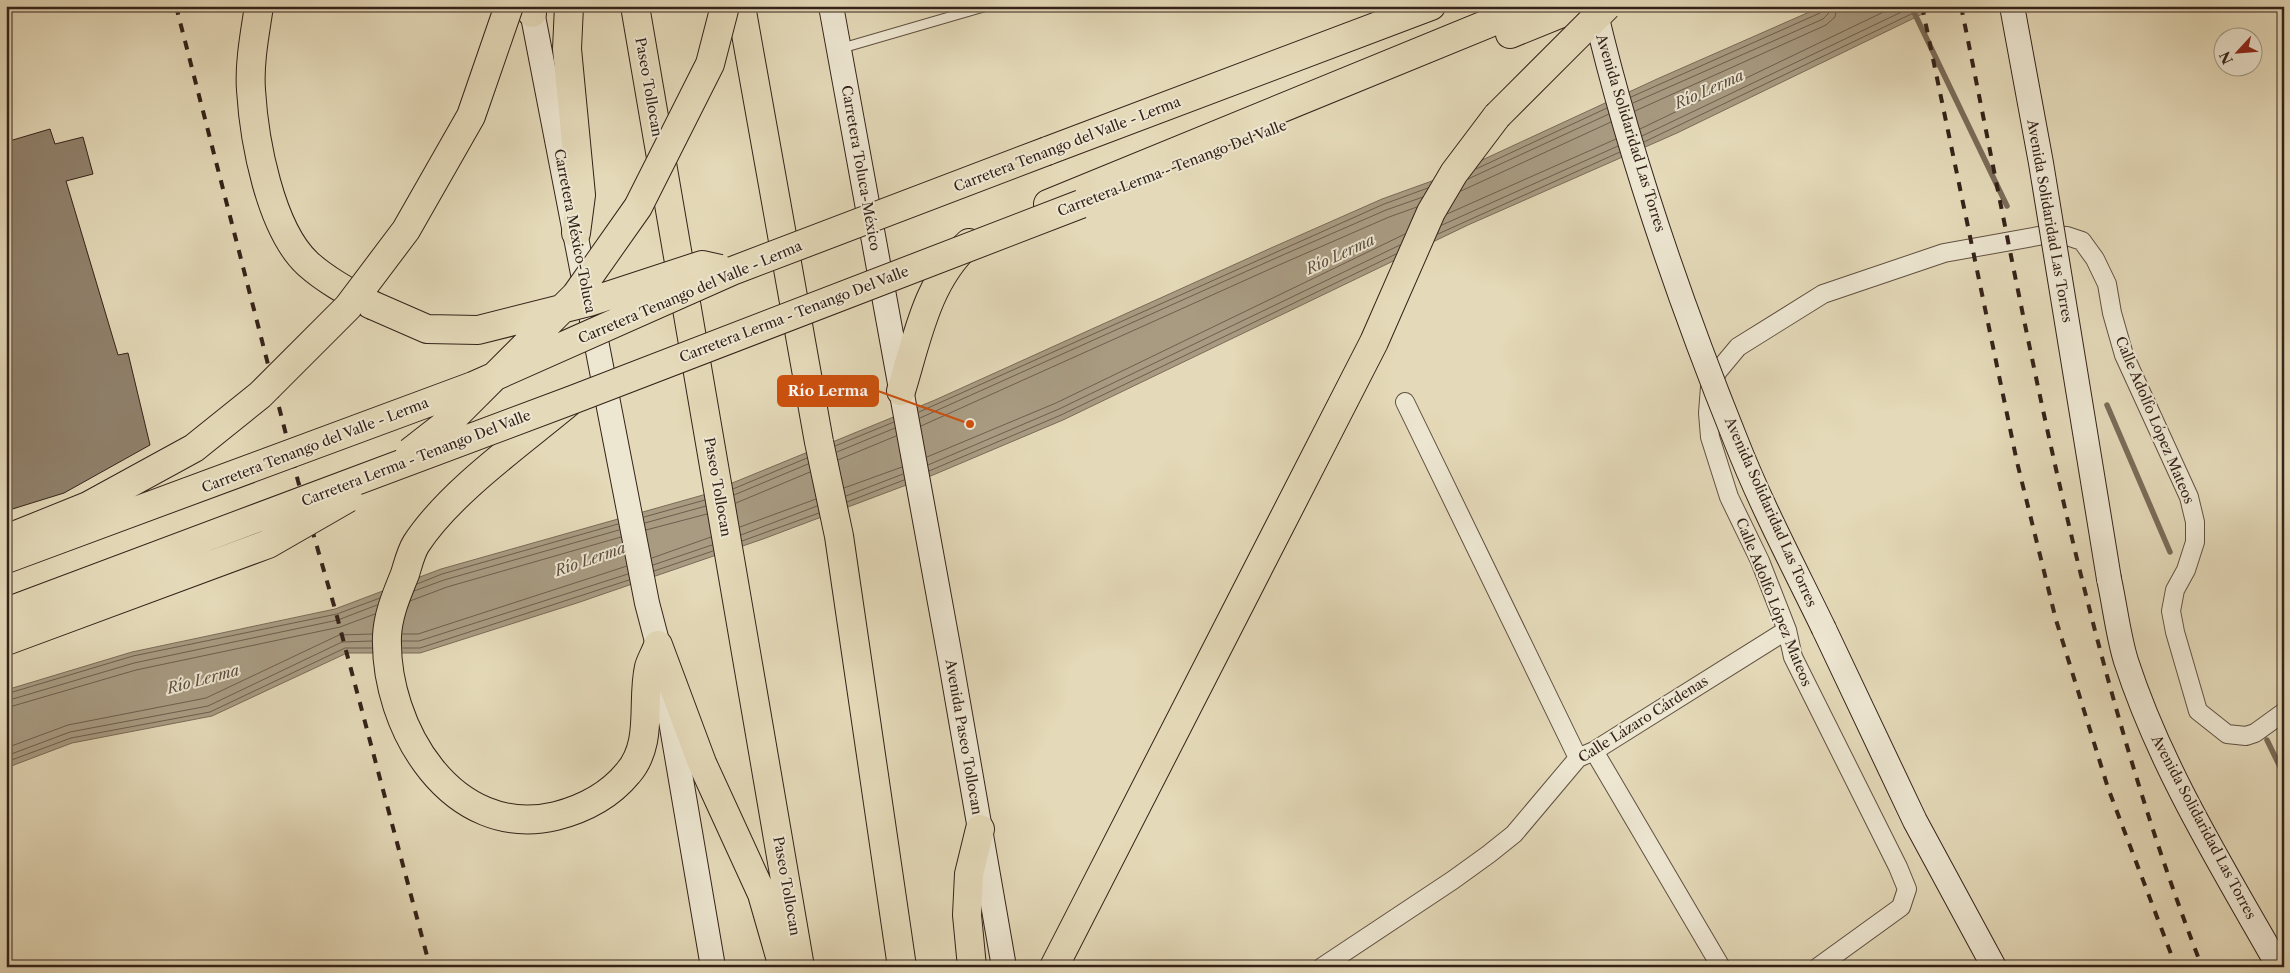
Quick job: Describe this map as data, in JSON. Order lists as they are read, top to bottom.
{
  "streets": {
    "main road": [
      "Paseo Tollocan",
      "Avenida Solidaridad Las Torres",
      "Carretera Tenango del Valle - Lerma",
      "Carretera Toluca-México",
      "Carretera Lerma - Tenango Del Valle",
      "Carretera México-Toluca",
      "Avenida Paseo Tollocan"
    ],
    "street": ["Calle Adolfo López Mateos", "Calle Lázaro Cárdenas"]
  },
  "crossings": [
    ["Carretera Toluca-México", "Avenida Paseo Tollocan"],
    ["Calle Adolfo López Mateos", "Calle Lázaro Cárdenas"]
  ],
  "water": ["Río Lerma"],
  "places": ["Río Lerma"],
  "north": "bottom left"
}
